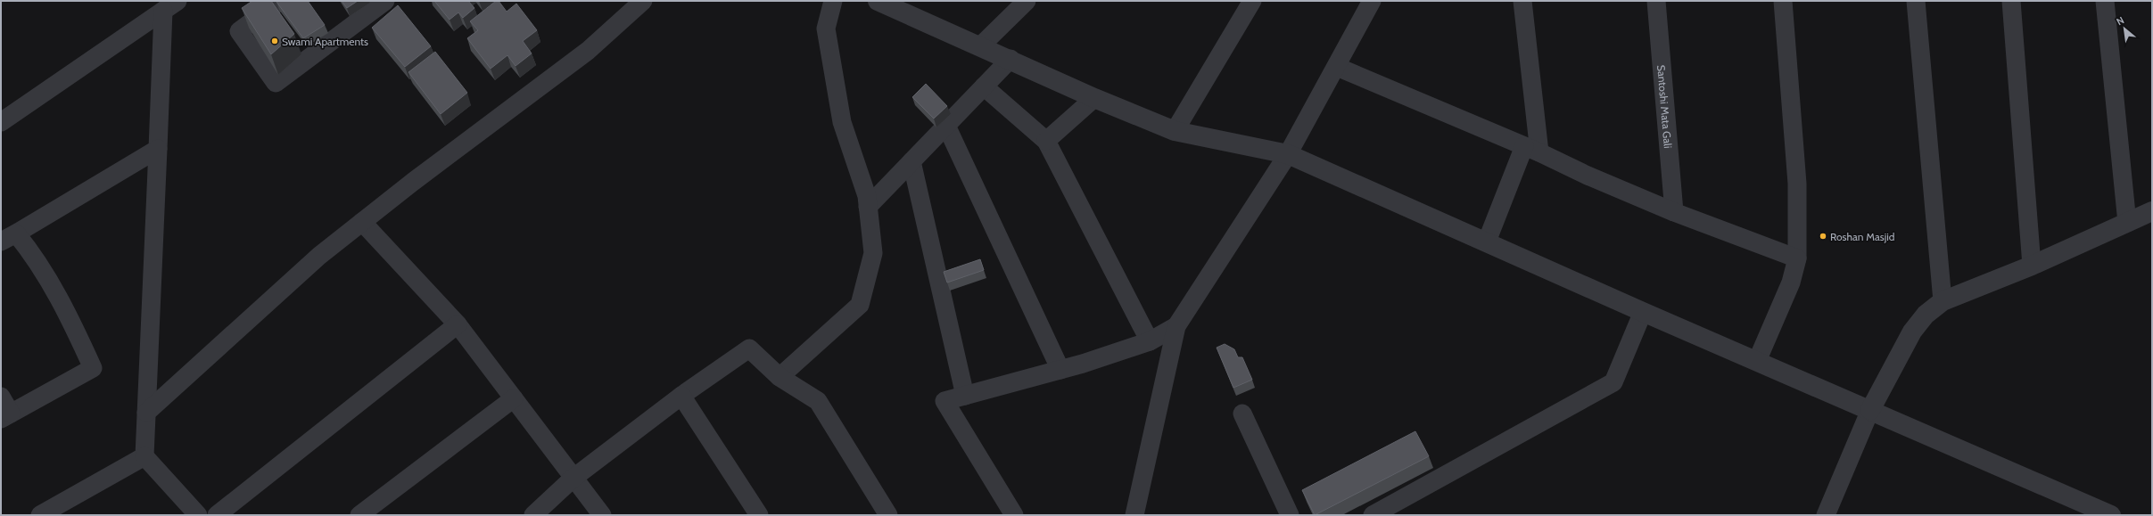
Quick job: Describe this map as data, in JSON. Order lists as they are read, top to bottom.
{
  "streets": {
    "street": ["Santoshi Mata Gali"]
  },
  "places": ["Swami Apartments", "Roshan Masjid"],
  "north": "top left"
}
